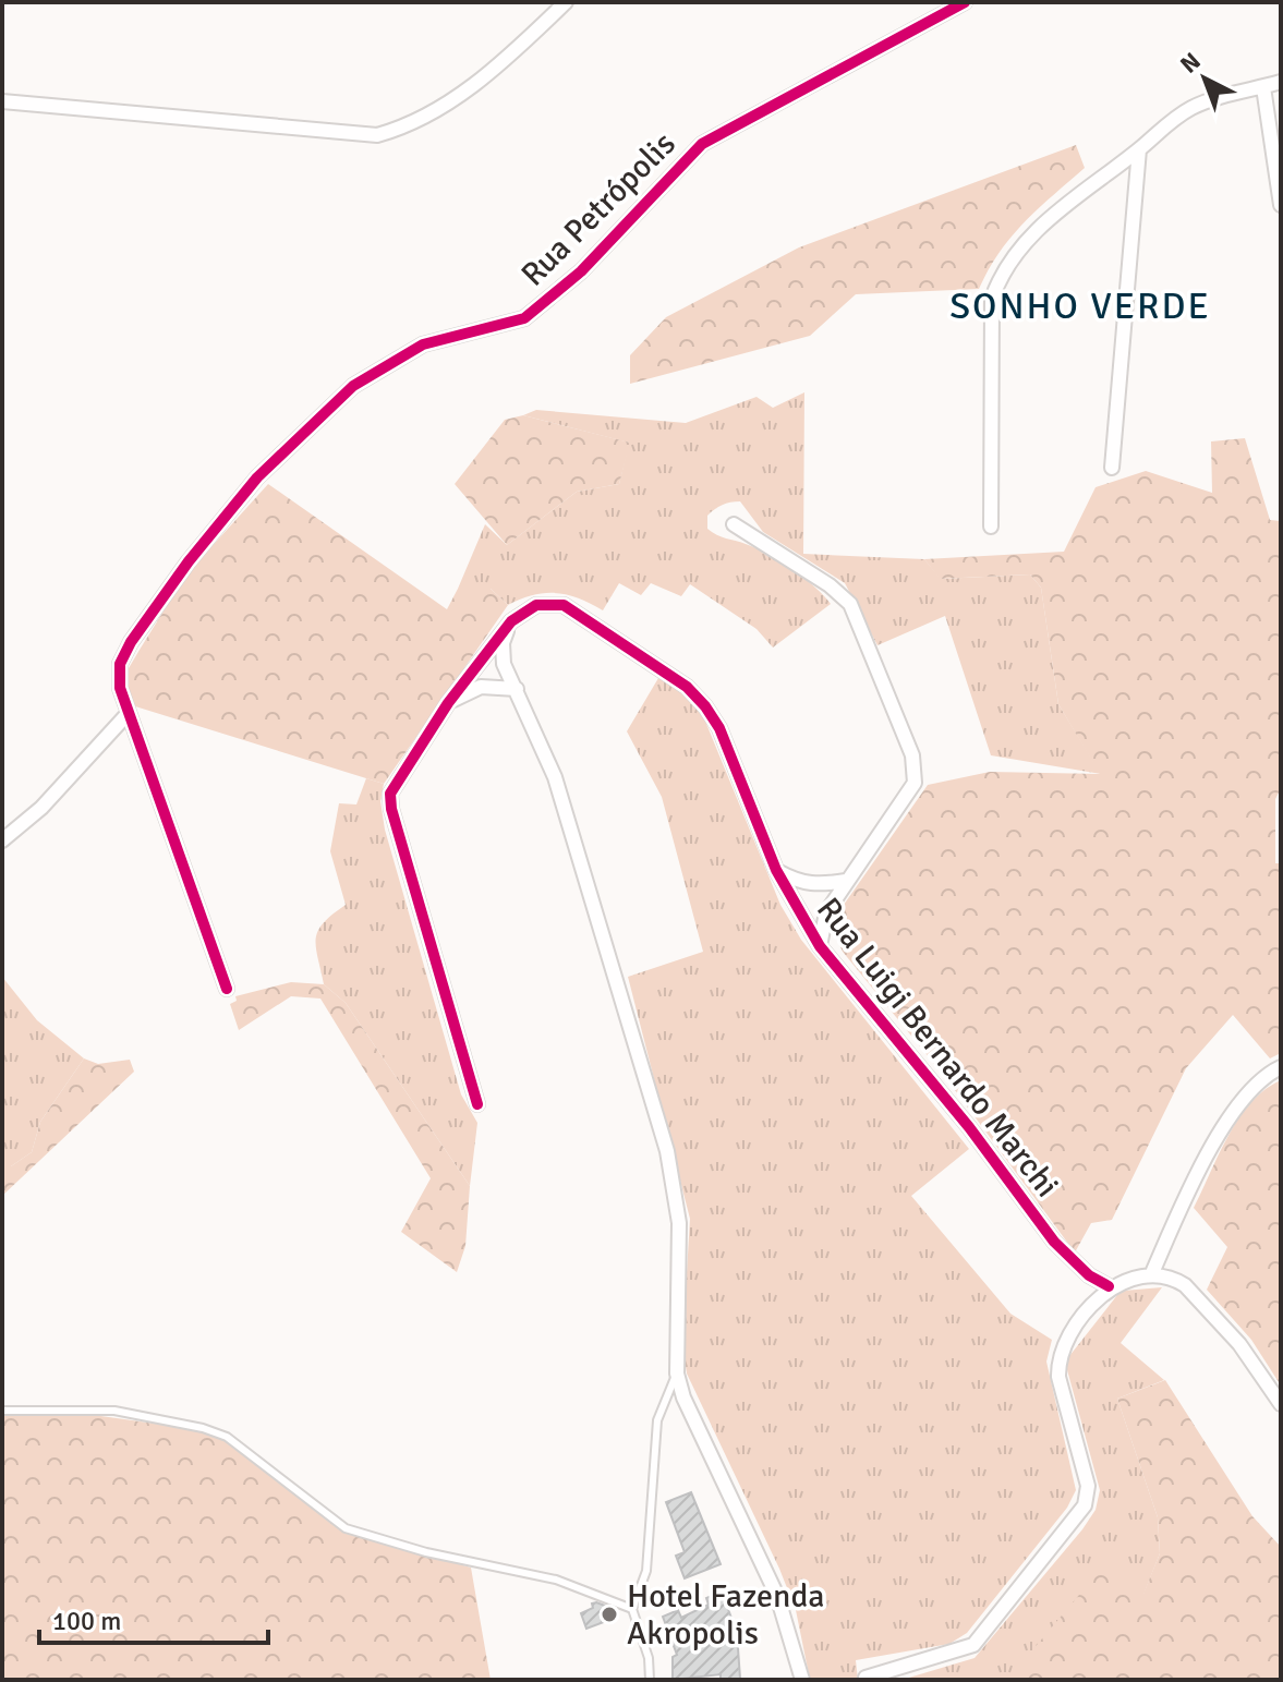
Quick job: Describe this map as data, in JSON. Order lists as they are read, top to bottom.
{
  "streets": {
    "street": ["Rua Petrópolis", "Rua Luigi Bernardo Marchi"]
  },
  "districts": ["SONHO VERDE"],
  "places": ["Hotel Fazenda Akropolis"],
  "scale_bar": "100 m",
  "north": "top left"
}
